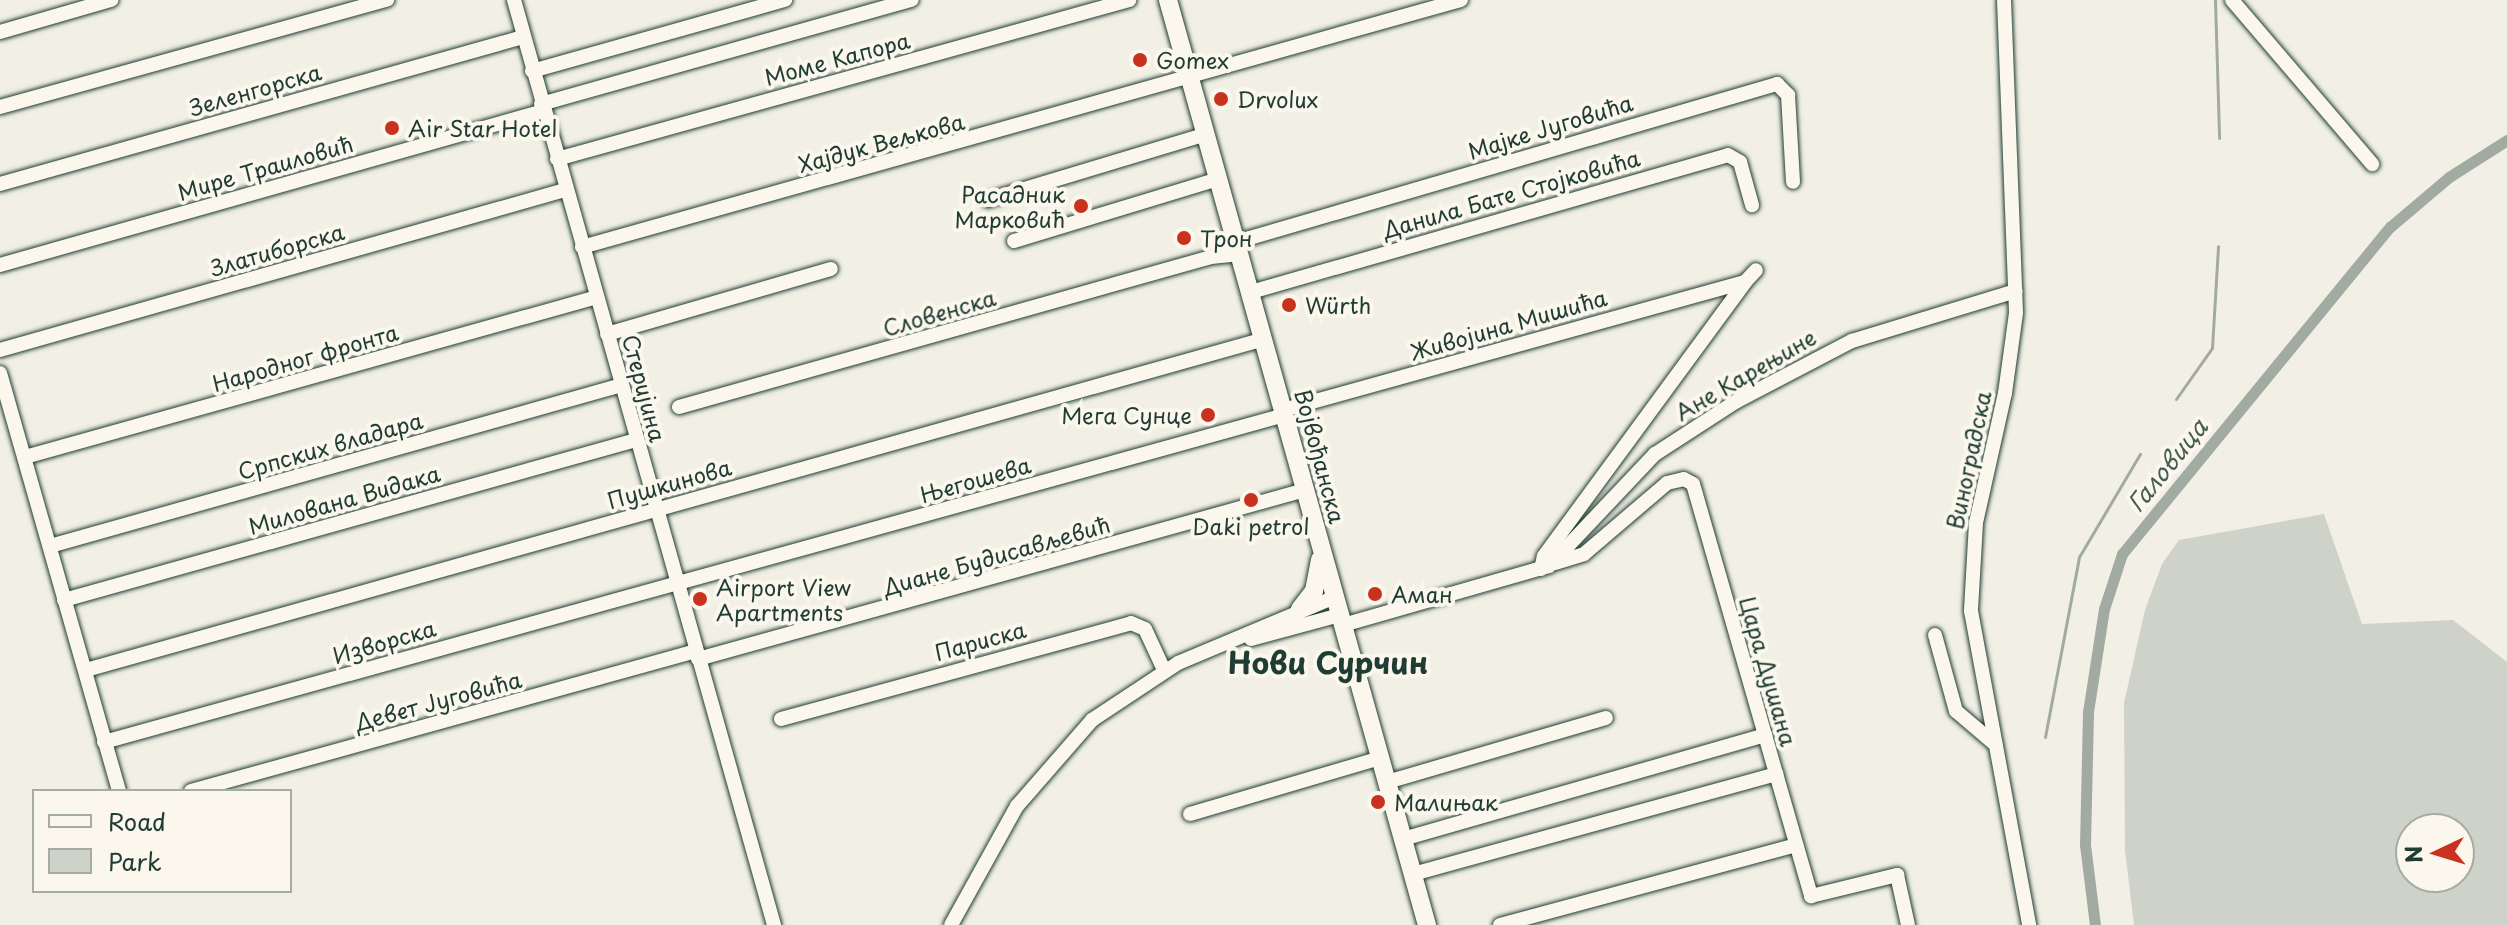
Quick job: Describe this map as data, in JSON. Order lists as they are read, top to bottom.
{
  "streets": {
    "main road": ["Војвођанска"],
    "street": [
      "Моме Капора",
      "Зеленгорска",
      "Мајке Југовића",
      "Хајдук Вељкова",
      "Мире Траиловић",
      "Данила Бате Стојковића",
      "Златиборска",
      "Словенска",
      "Живојина Мишића",
      "Народног фронта",
      "Ане Карењине",
      "Стеријина",
      "Српских владара",
      "Виноградска",
      "Његошева",
      "Пушкинова",
      "Милована Видака",
      "Диане Будисављевић",
      "Париска",
      "Изворска",
      "Цара Душана",
      "Девет Југовића"
    ]
  },
  "crossings": [
    ["Моме Капора", "Стеријина"],
    ["Зеленгорска", "Стеријина"],
    ["Мајке Југовића", "Словенска"],
    ["Мајке Југовића", "Војвођанска"],
    ["Хајдук Вељкова", "Стеријина"],
    ["Хајдук Вељкова", "Војвођанска"],
    ["Мире Траиловић", "Стеријина"],
    ["Данила Бате Стојковића", "Војвођанска"],
    ["Златиборска", "Стеријина"],
    ["Словенска", "Војвођанска"],
    ["Живојина Мишића", "Ане Карењине"],
    ["Живојина Мишића", "Војвођанска"],
    ["Живојина Мишића", "Његошева"],
    ["Народног фронта", "Стеријина"],
    ["Ане Карењине", "Виноградска"],
    ["Ане Карењине", "Цара Душана"],
    ["Стеријина", "Српских владара"],
    ["Стеријина", "Његошева"],
    ["Стеријина", "Пушкинова"],
    ["Стеријина", "Милована Видака"],
    ["Стеријина", "Диане Будисављевић"],
    ["Стеријина", "Изворска"],
    ["Стеријина", "Девет Југовића"],
    ["Војвођанска", "Његошева"],
    ["Војвођанска", "Пушкинова"],
    ["Војвођанска", "Диане Будисављевић"],
    ["Његошева", "Изворска"],
    ["Диане Будисављевић", "Девет Југовића"]
  ],
  "districts": ["Нови Сурчин"],
  "water": ["Галовица"],
  "places": [
    "Gomex",
    "Drvolux",
    "Air Star Hotel",
    "Расадник Марковић",
    "Трон",
    "Würth",
    "Мега Сунце",
    "Daki petrol",
    "Аман",
    "Airport View Apartments",
    "Малињак"
  ],
  "legend": ["Road", "Park"],
  "north": "left"
}
